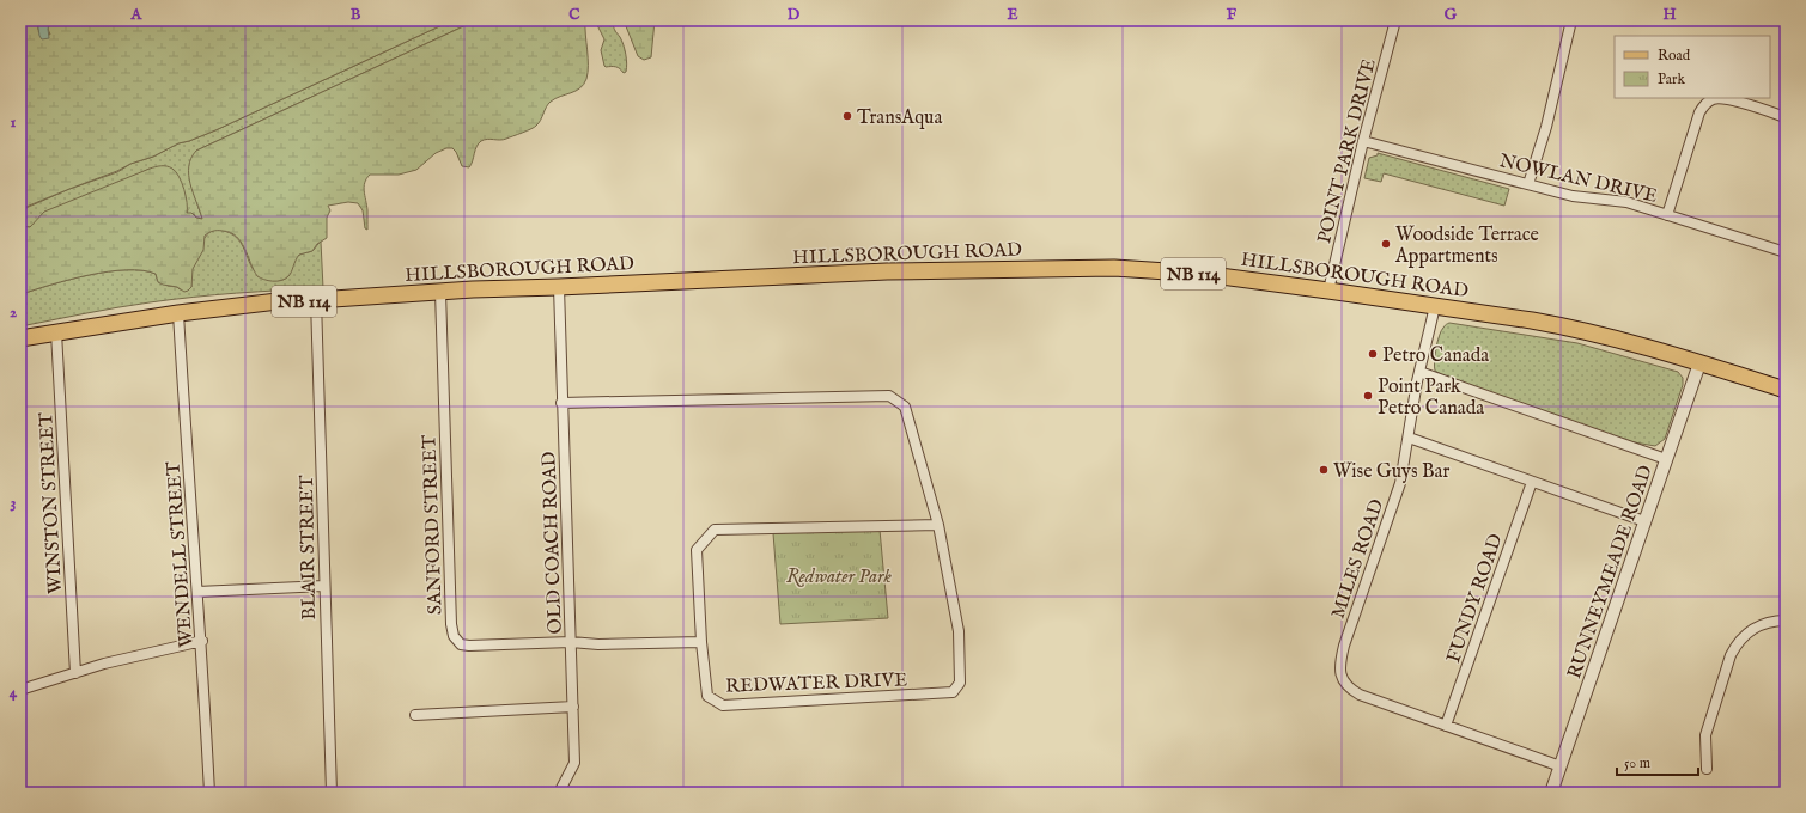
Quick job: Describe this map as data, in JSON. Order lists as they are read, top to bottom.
{
  "streets": {
    "main road": ["HILLSBOROUGH ROAD", "NB 114"],
    "street": [
      "POINT PARK DRIVE",
      "NOWLAN DRIVE",
      "WINSTON STREET",
      "SANFORD STREET",
      "OLD COACH ROAD",
      "BLAIR STREET",
      "WENDELL STREET",
      "MILES ROAD",
      "RUNNEYMEADE ROAD",
      "FUNDY ROAD",
      "REDWATER DRIVE"
    ]
  },
  "crossings": [
    ["POINT PARK DRIVE", "NOWLAN DRIVE"],
    ["POINT PARK DRIVE", "HILLSBOROUGH ROAD"],
    ["HILLSBOROUGH ROAD", "WINSTON STREET"],
    ["HILLSBOROUGH ROAD", "SANFORD STREET"],
    ["HILLSBOROUGH ROAD", "OLD COACH ROAD"],
    ["HILLSBOROUGH ROAD", "BLAIR STREET"],
    ["HILLSBOROUGH ROAD", "WENDELL STREET"],
    ["HILLSBOROUGH ROAD", "MILES ROAD"],
    ["HILLSBOROUGH ROAD", "RUNNEYMEADE ROAD"],
    ["SANFORD STREET", "OLD COACH ROAD"],
    ["OLD COACH ROAD", "REDWATER DRIVE"],
    ["MILES ROAD", "FUNDY ROAD"]
  ],
  "parks": ["Redwater Park"],
  "places": [
    "TransAqua",
    "Woodside Terrace Appartments",
    "Petro Canada",
    "Point Park Petro Canada",
    "Wise Guys Bar"
  ],
  "legend": ["Road", "Park"],
  "scale_bar": "50 m",
  "grid": {
    "columns": [
      "A",
      "B",
      "C",
      "D",
      "E",
      "F",
      "G",
      "H"
    ],
    "rows": [
      "1",
      "2",
      "3",
      "4"
    ]
  }
}
